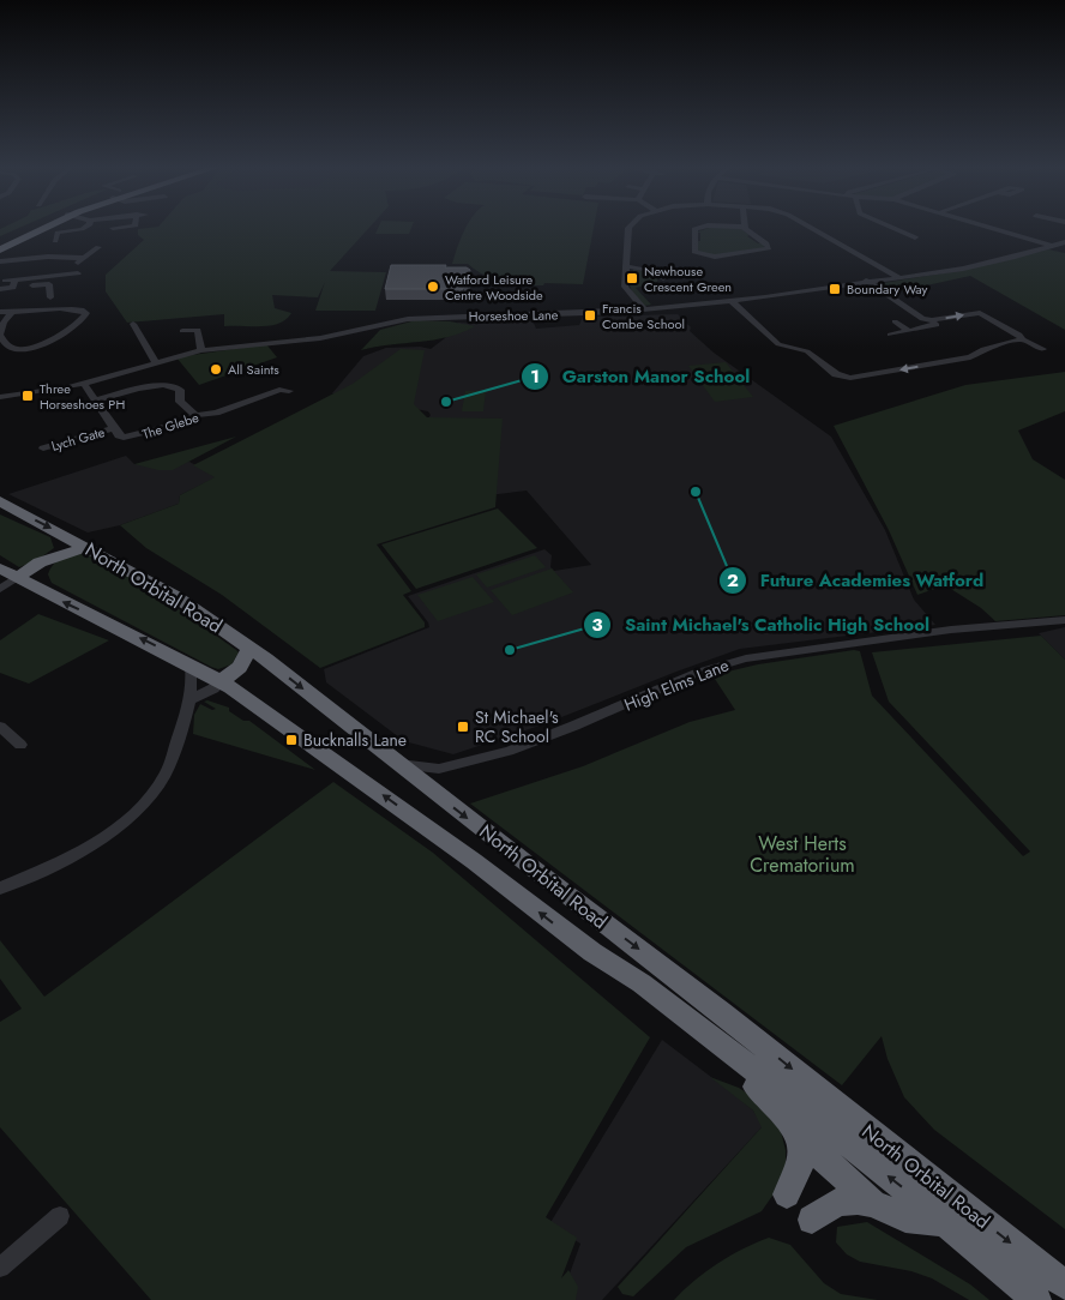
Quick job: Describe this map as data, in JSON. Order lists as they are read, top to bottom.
{
  "streets": {
    "highway": ["North Orbital Road"],
    "street": [
      "Horseshoe Lane",
      "The Glebe",
      "Lych Gate",
      "High Elms Lane"
    ]
  },
  "crossings": [
    ["The Glebe", "Lych Gate"],
    ["North Orbital Road", "High Elms Lane"]
  ],
  "parks": ["West Herts Crematorium"],
  "places": {
    "transit": [
      "Newhouse Crescent Green",
      "Boundary Way",
      "Francis Combe School",
      "Three Horseshoes PH",
      "St Michael's RC School",
      "Bucknalls Lane"
    ],
    "other": [
      "Watford Leisure Centre Woodside",
      "All Saints",
      "Garston Manor School",
      "Future Academies Watford",
      "Saint Michael's Catholic High School"
    ]
  }
}
